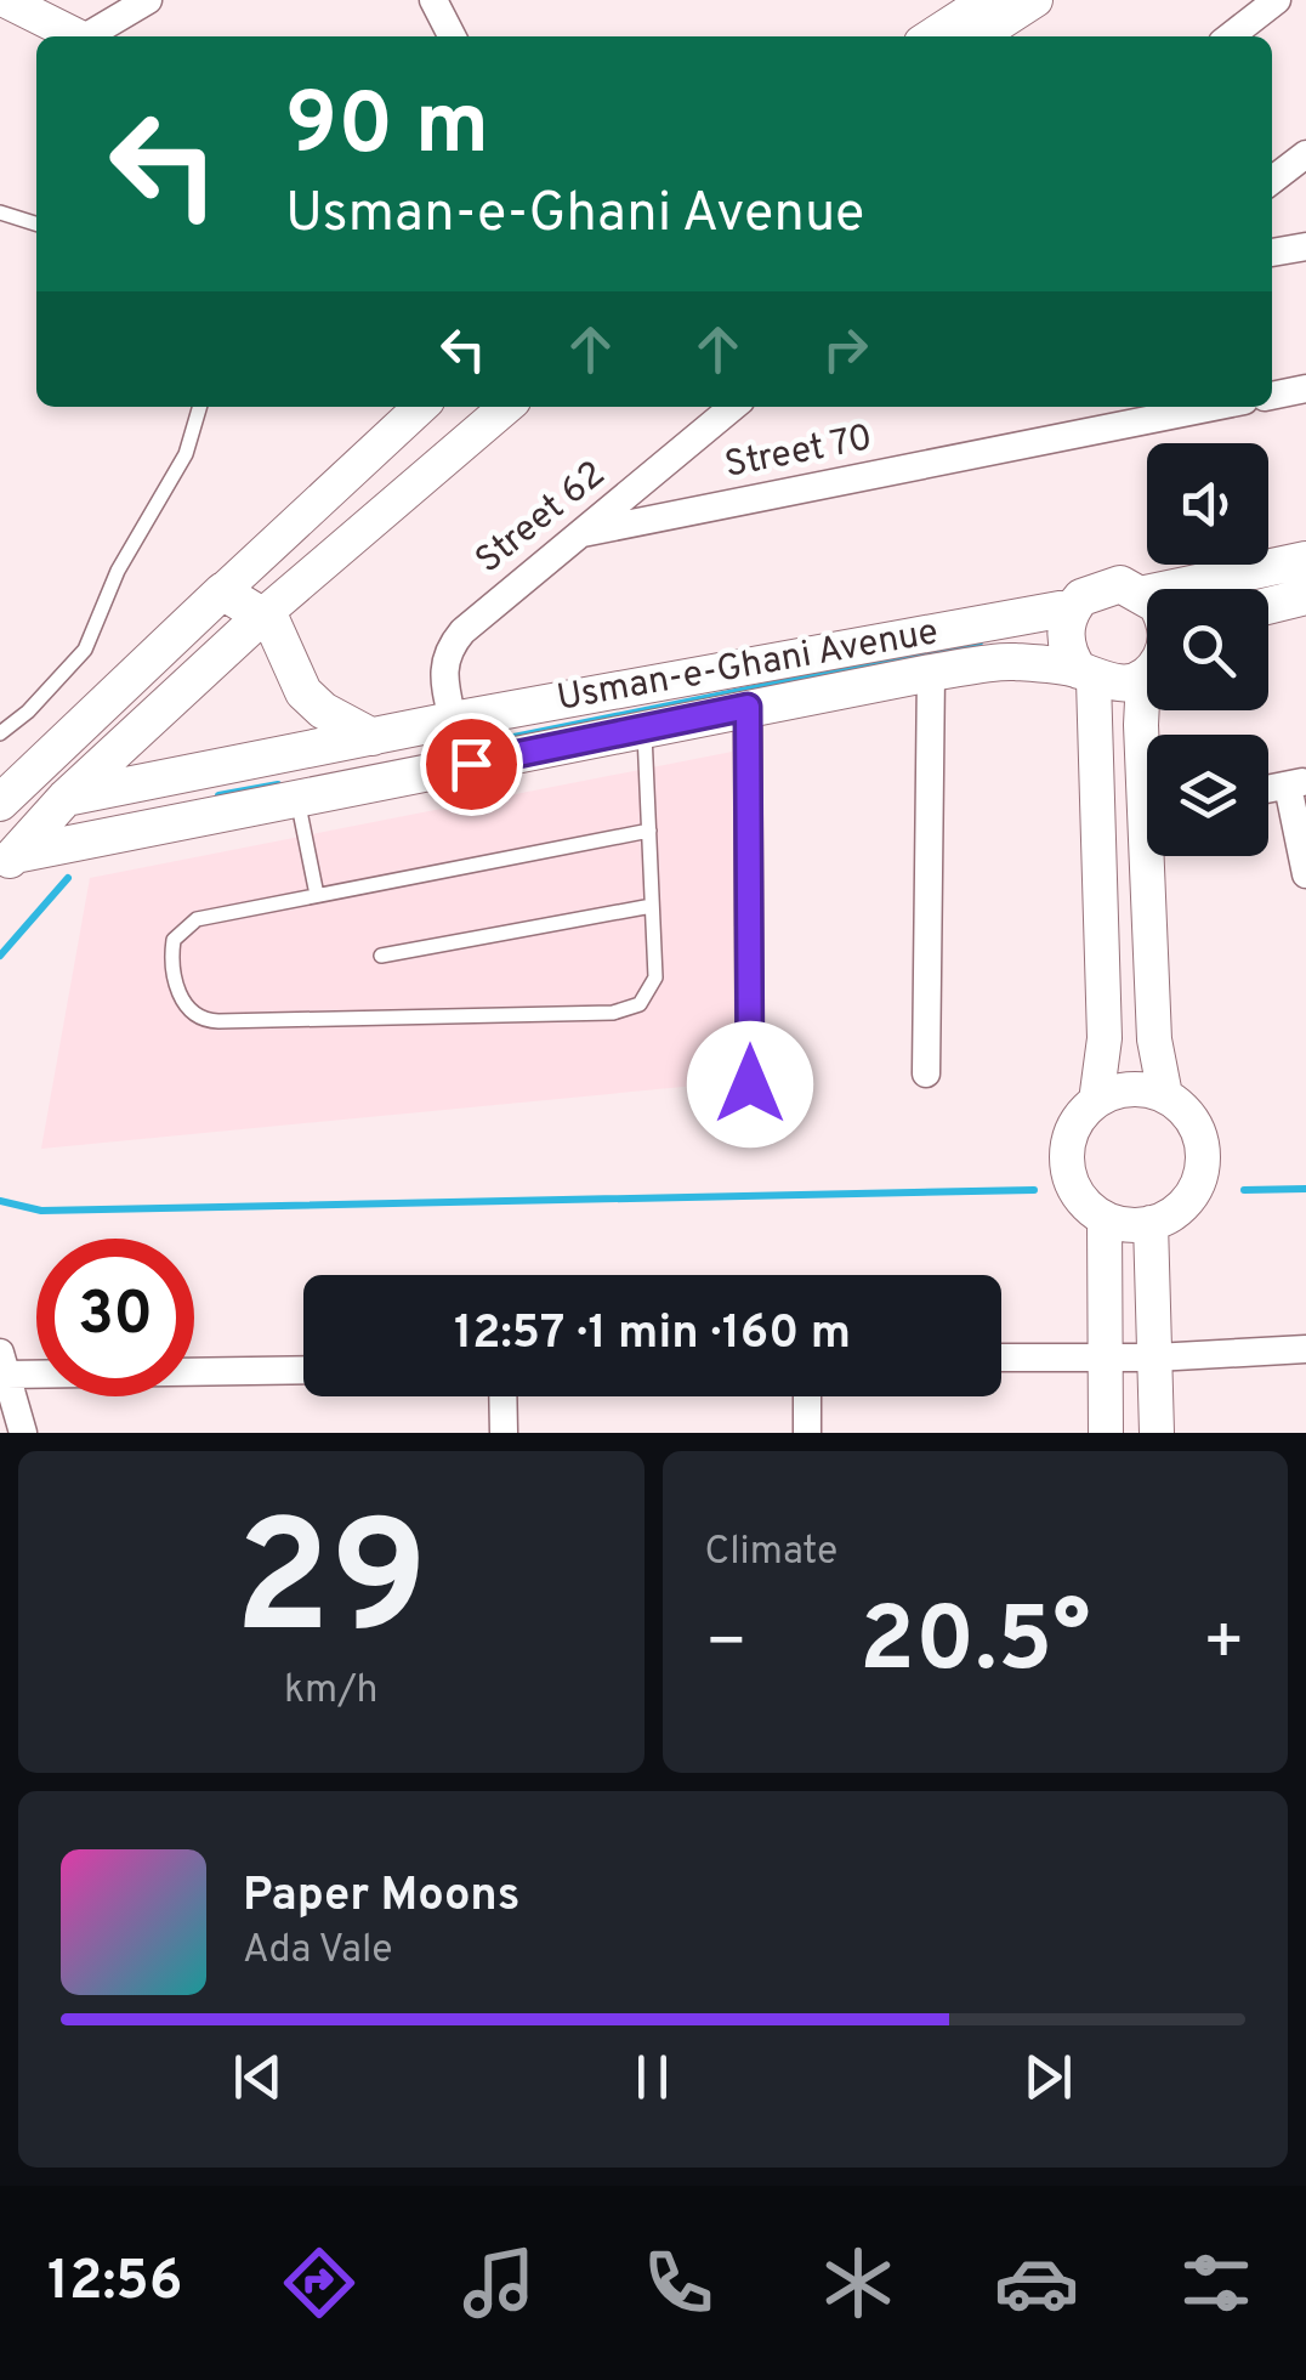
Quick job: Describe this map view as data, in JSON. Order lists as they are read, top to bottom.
{
  "streets": {
    "main road": ["Usman-e-Ghani Avenue"],
    "street": ["Street 70", "Street 62"]
  },
  "crossings": [
    ["Street 70", "Street 62"],
    ["Street 62", "Usman-e-Ghani Avenue"]
  ],
  "page": {
    "turn": ["90 m", "Usman-e-Ghani Avenue"],
    "limit": "30",
    "trip": "12:57 · 1 min · 160 m",
    "tile": [
      ["29", "km/h"],
      "Climate"
    ],
    "heat": ["−", "20.5°", "+"],
    "song": ["Paper Moons", "Ada Vale"],
    "tabs": "12:56"
  }
}
